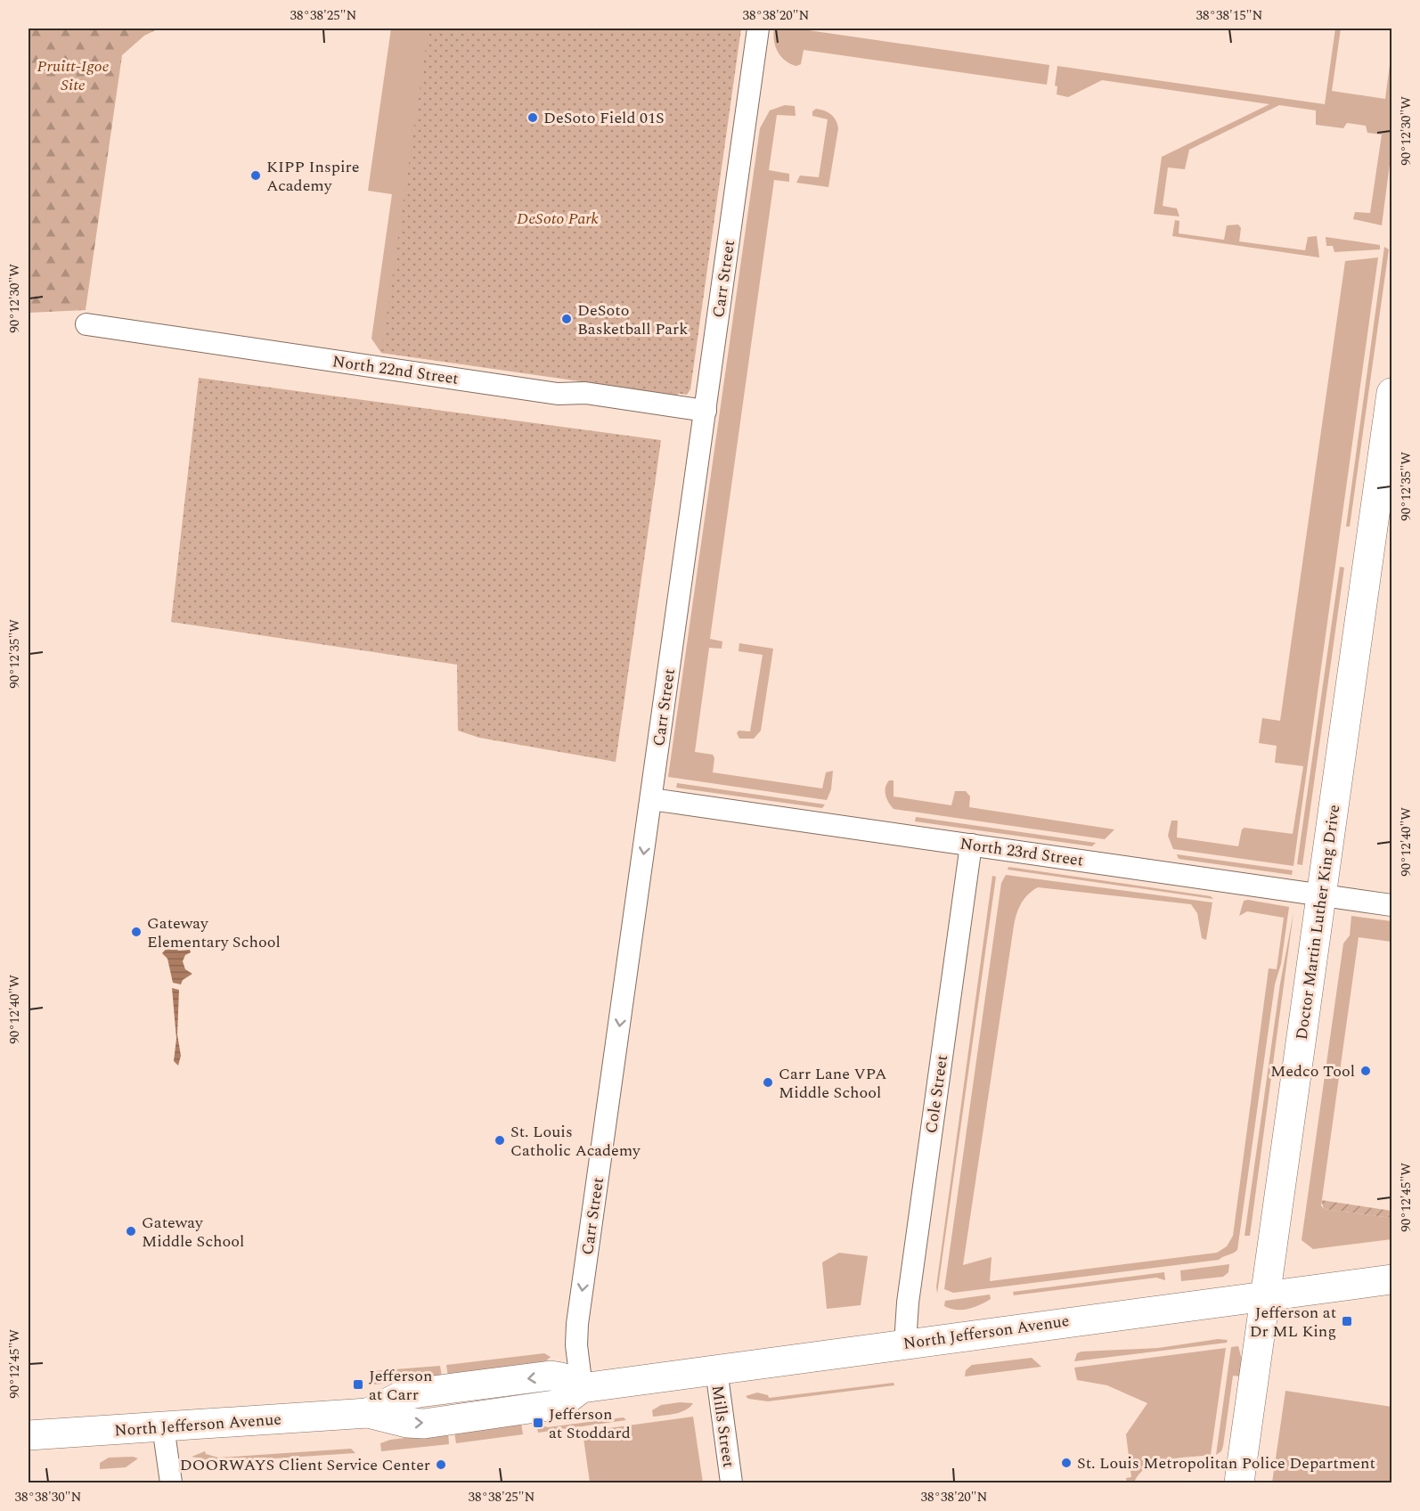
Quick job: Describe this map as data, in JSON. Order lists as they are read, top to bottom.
{
  "streets": {
    "main road": ["Doctor Martin Luther King Drive", "North Jefferson Avenue"],
    "street": [
      "Carr Street",
      "North 22nd Street",
      "North 23rd Street",
      "Cole Street",
      "Mills Street"
    ]
  },
  "crossings": [
    ["Carr Street", "North 22nd Street"],
    ["Carr Street", "North 23rd Street"],
    ["Carr Street", "North Jefferson Avenue"],
    ["North 23rd Street", "Doctor Martin Luther King Drive"],
    ["North 23rd Street", "Cole Street"],
    ["Doctor Martin Luther King Drive", "North Jefferson Avenue"],
    ["Cole Street", "North Jefferson Avenue"],
    ["North Jefferson Avenue", "Mills Street"]
  ],
  "one_way": ["Carr Street"],
  "parks": ["Pruitt-Igoe Site", "DeSoto Park"],
  "places": {
    "other": [
      "DeSoto Field 01S",
      "KIPP Inspire Academy",
      "DeSoto Basketball Park",
      "Gateway Elementary School",
      "Medco Tool",
      "Carr Lane VPA Middle School",
      "St. Louis Catholic Academy",
      "Gateway Middle School",
      "St. Louis Metropolitan Police Department",
      "DOORWAYS Client Service Center"
    ],
    "transit": ["Jefferson at Dr ML King", "Jefferson at Carr", "Jefferson at Stoddard"]
  },
  "coordinates": [
    "38°38'25\"N",
    "38°38'20\"N",
    "38°38'15\"N",
    "90°12'30\"W",
    "90°12'35\"W",
    "90°12'40\"W",
    "90°12'45\"W",
    "38°38'30\"N"
  ]
}
